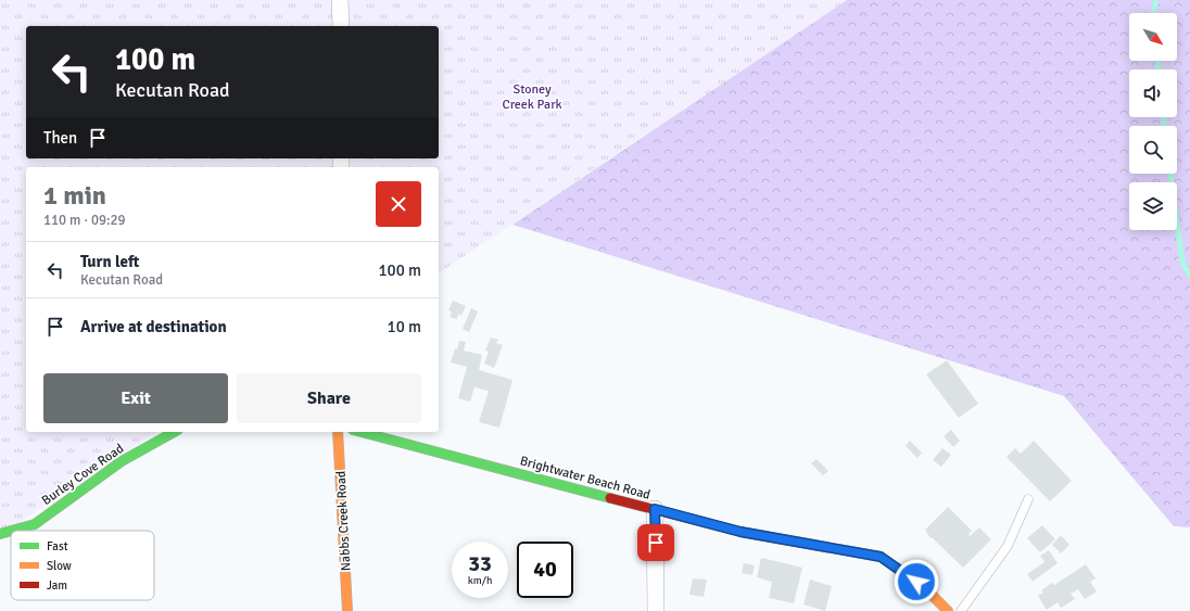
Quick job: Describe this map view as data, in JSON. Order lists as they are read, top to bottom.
{
  "streets": {
    "street": ["Burley Cove Road", "Brightwater Beach Road", "Nabbs Creek Road"]
  },
  "parks": ["Stoney Creek Park"],
  "legend": ["Fast", "Slow", "Jam"],
  "north": "bottom right",
  "page": {
    "turn": ["100 m", "Kecutan Road"],
    "then": "Then",
    "heading": ["1 min", "110 m · 09:29"],
    "list": [
      {
        "name": "Turn left",
        "note": "Kecutan Road",
        "value": "100 m"
      },
      {
        "name": "Arrive at destination",
        "value": "10 m"
      }
    ],
    "buttons": ["Exit", "Share"],
    "speed": "33 km/h",
    "limit": "40"
  }
}
